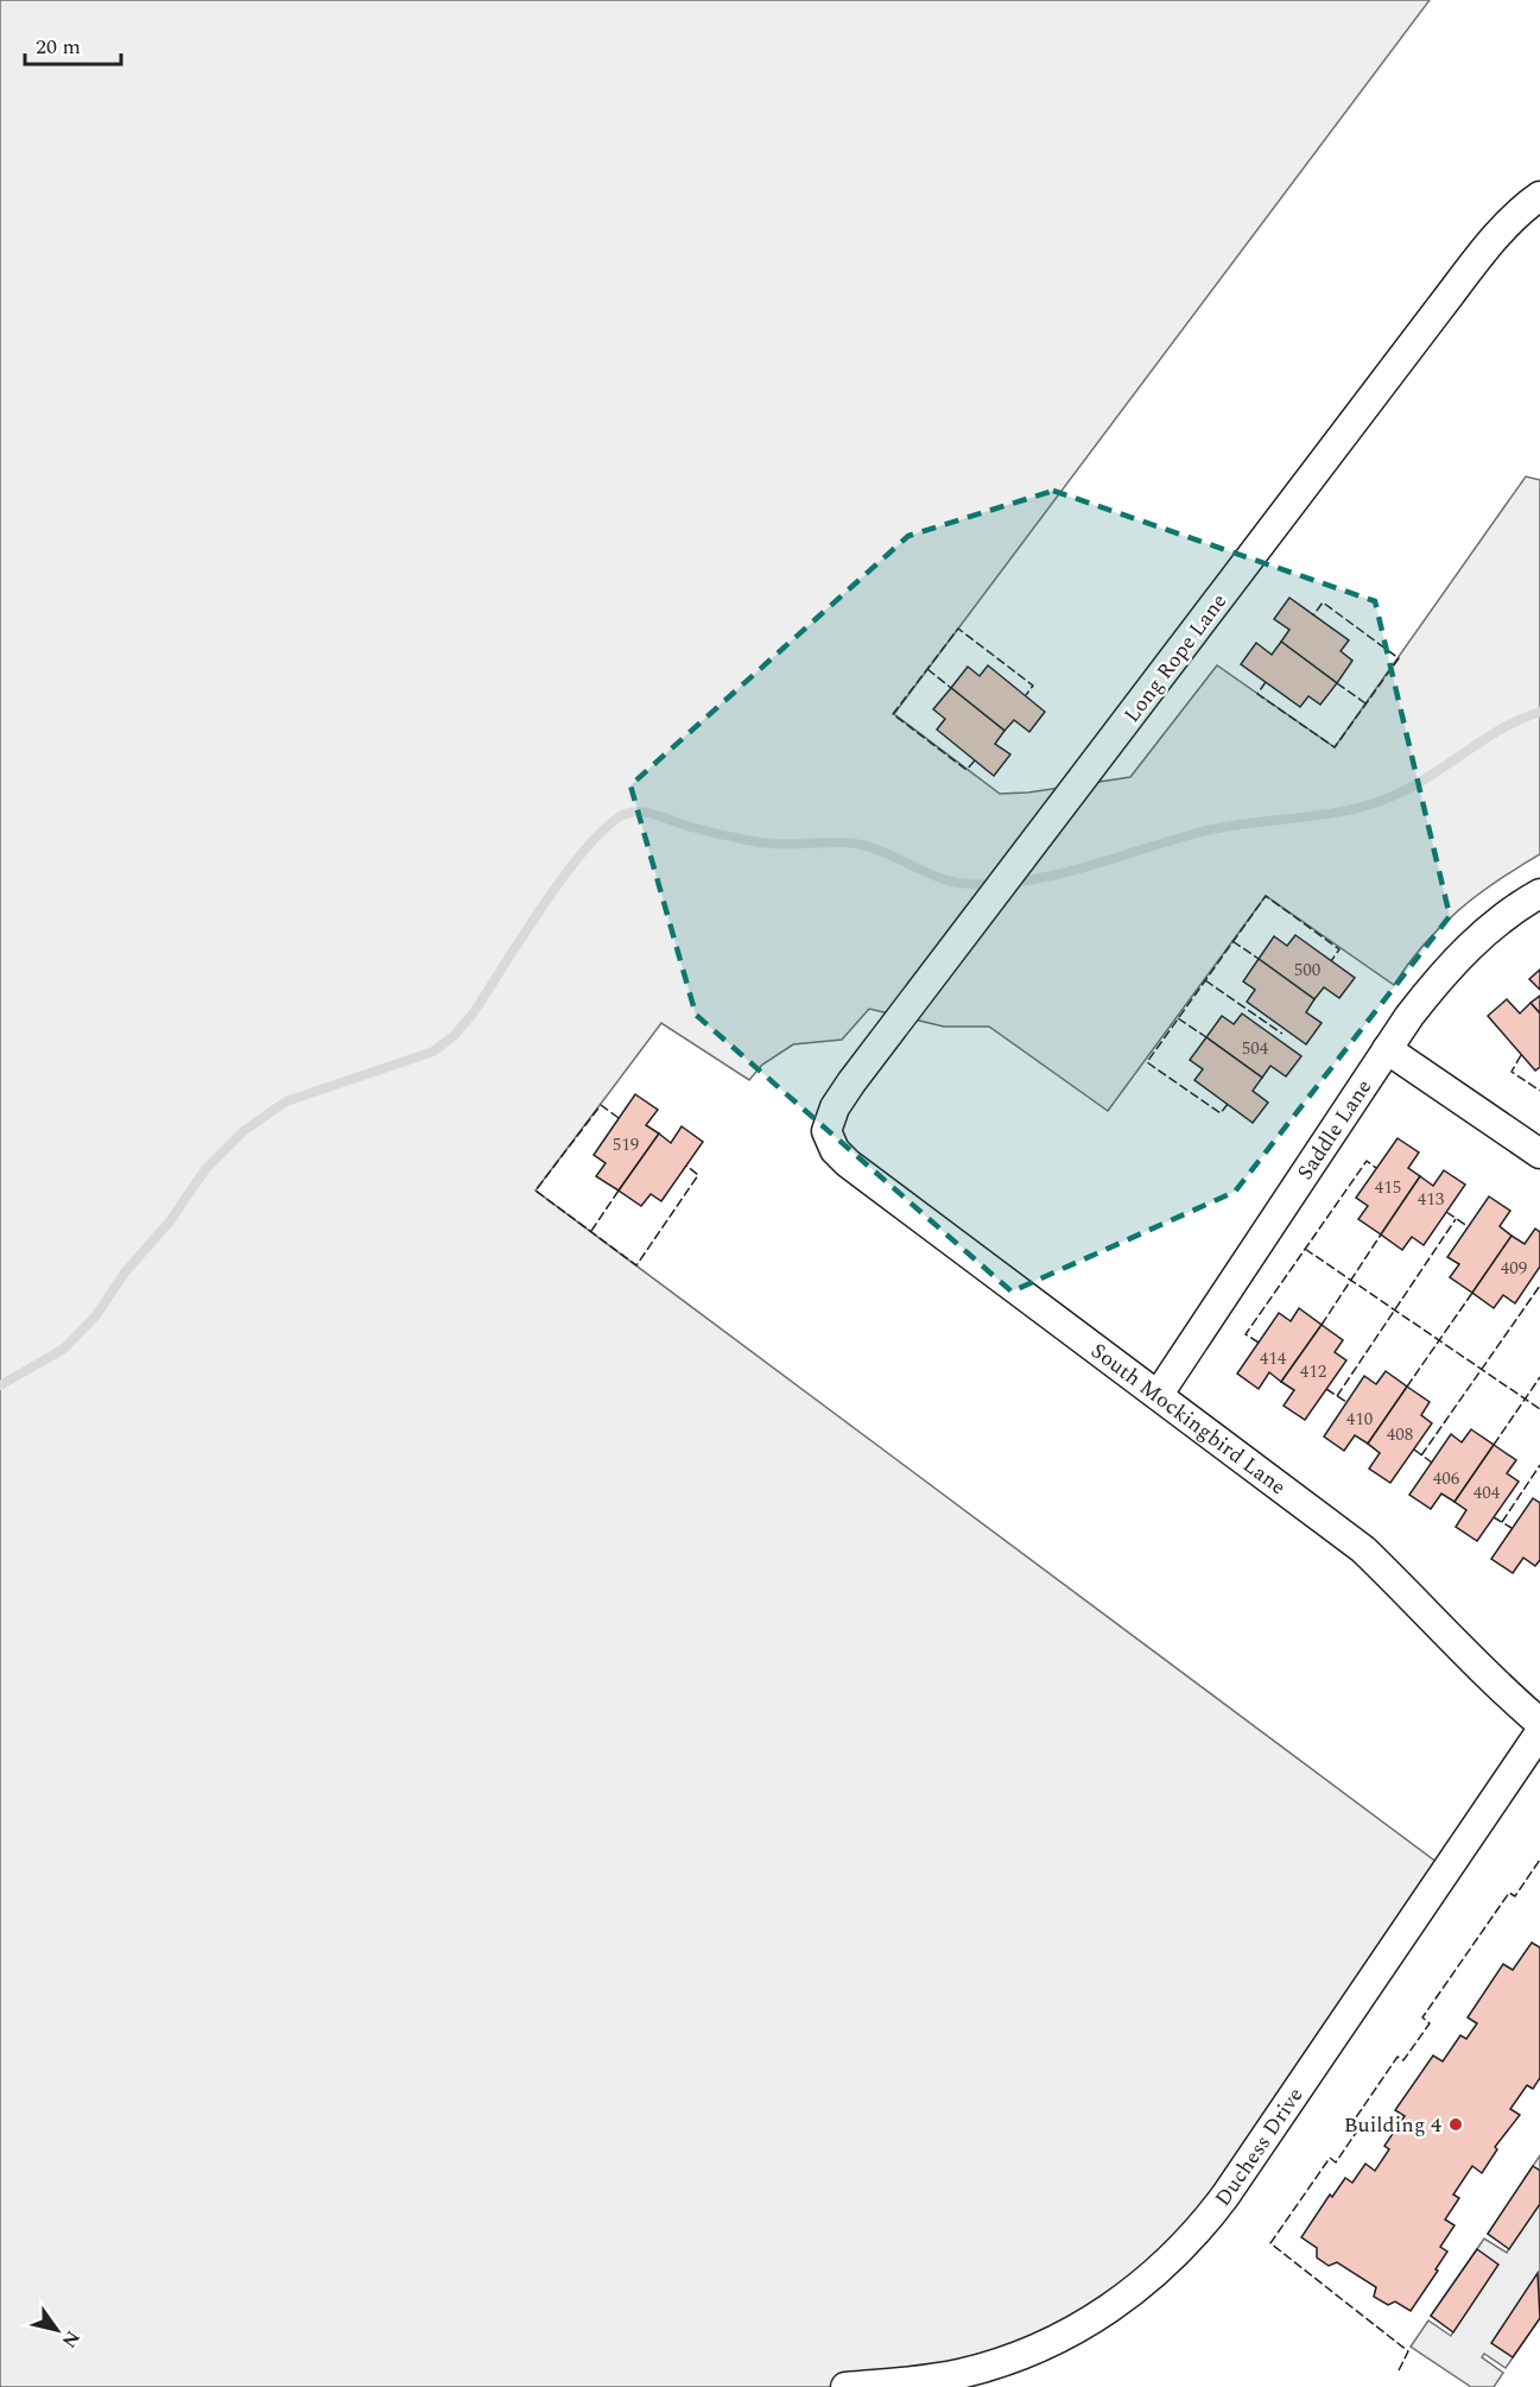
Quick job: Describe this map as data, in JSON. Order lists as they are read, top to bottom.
{
  "streets": {
    "street": [
      "Long Rope Lane",
      "Saddle Lane",
      "South Mockingbird Lane",
      "Duchess Drive"
    ]
  },
  "crossings": [
    ["Long Rope Lane", "South Mockingbird Lane"],
    ["Saddle Lane", "South Mockingbird Lane"]
  ],
  "places": ["Building 4"],
  "house_numbers": [
    "500",
    "504",
    "519",
    "415",
    "413",
    "409",
    "414",
    "412",
    "410",
    "408",
    "406",
    "404"
  ],
  "scale_bar": "20 m",
  "north": "bottom right"
}
